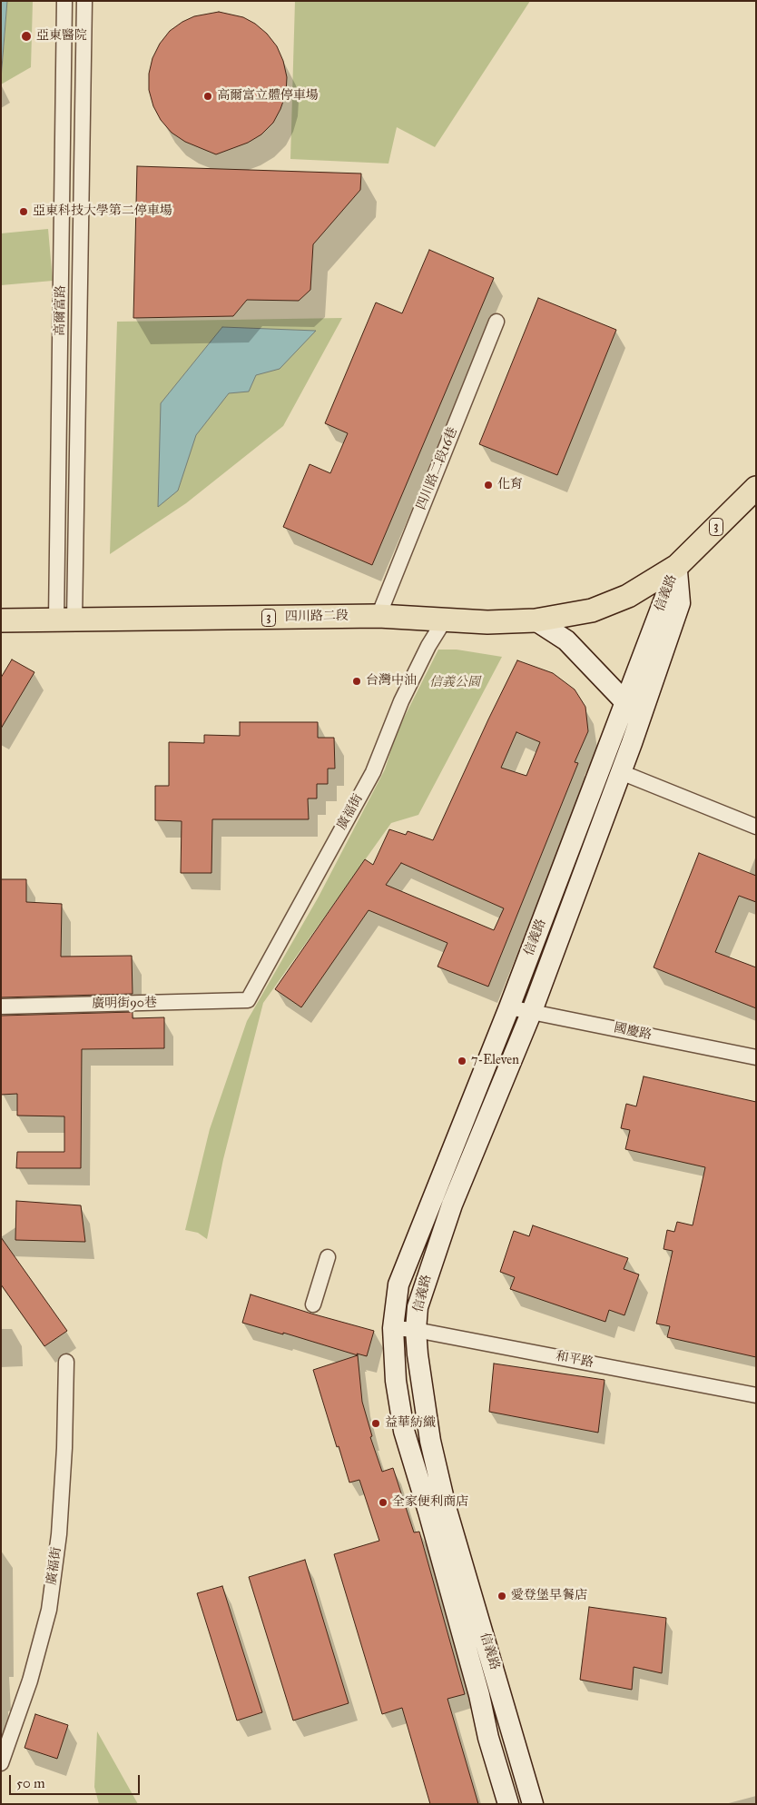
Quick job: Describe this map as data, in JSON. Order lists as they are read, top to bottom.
{
  "streets": {
    "main road": ["3", "四川路二段"],
    "street": [
      "高爾富路",
      "四川路二段16巷",
      "信義路",
      "廣福街",
      "廣明街90巷",
      "國慶路",
      "和平路"
    ]
  },
  "crossings": [
    ["高爾富路", "四川路二段"],
    ["四川路二段16巷", "四川路二段"],
    ["3", "信義路"],
    ["3", "四川路二段"],
    ["信義路", "四川路二段"],
    ["信義路", "國慶路"],
    ["信義路", "和平路"],
    ["四川路二段", "廣福街"],
    ["廣福街", "廣明街90巷"]
  ],
  "parks": ["信義公園"],
  "places": [
    "亞東醫院",
    "高爾富立體停車場",
    "亞東科技大學第二停車場",
    "化育",
    "台灣中油",
    "7-Eleven",
    "益華紡織",
    "全家便利商店",
    "愛登堡早餐店"
  ],
  "scale_bar": "50 m"
}
